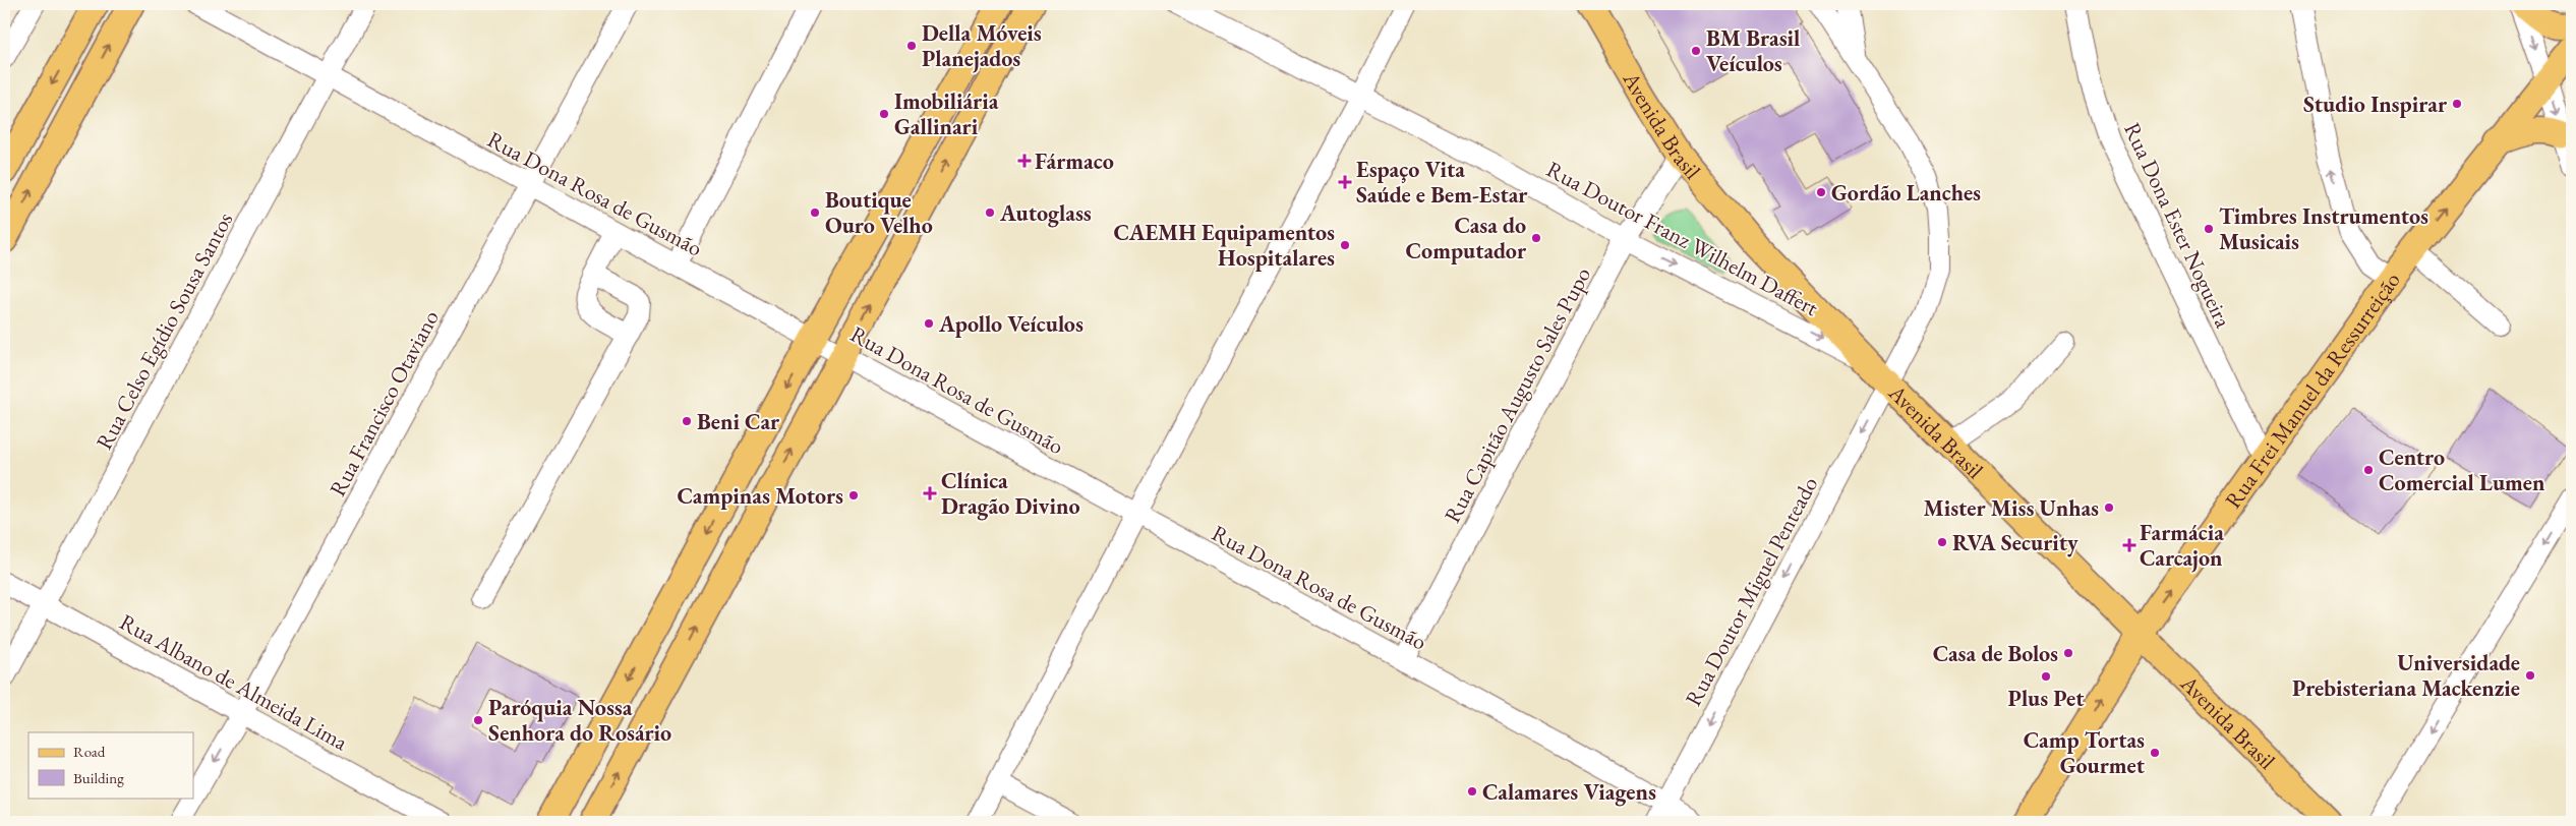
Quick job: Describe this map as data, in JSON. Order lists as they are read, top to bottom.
{
  "streets": {
    "main road": ["Avenida Brasil", "Rua Frei Manuel da Ressurreição"],
    "street": [
      "Rua Dona Rosa de Gusmão",
      "Rua Dona Ester Nogueira",
      "Rua Doutor Franz Wilhelm Daffert",
      "Rua Celso Egídio Sousa Santos",
      "Rua Capitão Augusto Sales Pupo",
      "Rua Francisco Otaviano",
      "Rua Doutor Miguel Penteado",
      "Rua Albano de Almeida Lima"
    ]
  },
  "crossings": [
    ["Avenida Brasil", "Rua Doutor Franz Wilhelm Daffert"],
    ["Avenida Brasil", "Rua Frei Manuel da Ressurreição"],
    ["Avenida Brasil", "Rua Capitão Augusto Sales Pupo"],
    ["Avenida Brasil", "Rua Doutor Miguel Penteado"],
    ["Rua Dona Rosa de Gusmão", "Rua Celso Egídio Sousa Santos"],
    ["Rua Dona Rosa de Gusmão", "Rua Capitão Augusto Sales Pupo"],
    ["Rua Dona Rosa de Gusmão", "Rua Francisco Otaviano"],
    ["Rua Dona Rosa de Gusmão", "Rua Doutor Miguel Penteado"],
    ["Rua Dona Ester Nogueira", "Rua Frei Manuel da Ressurreição"],
    ["Rua Doutor Franz Wilhelm Daffert", "Rua Capitão Augusto Sales Pupo"],
    ["Rua Celso Egídio Sousa Santos", "Rua Albano de Almeida Lima"],
    ["Rua Francisco Otaviano", "Rua Albano de Almeida Lima"]
  ],
  "one_way": ["Rua Frei Manuel da Ressurreição", "Rua Doutor Miguel Penteado"],
  "places": {
    "other": [
      "Della Móveis Planejados",
      "BM Brasil Veículos",
      "Studio Inspirar",
      "Imobiliária Gallinari",
      "Gordão Lanches",
      "Boutique Ouro Velho",
      "Autoglass",
      "Timbres Instrumentos Musicais",
      "Casa do Computador",
      "CAEMH Equipamentos Hospitalares",
      "Apollo Veículos",
      "Beni Car",
      "Centro Comercial Lumen",
      "Campinas Motors",
      "Mister Miss Unhas",
      "RVA Security",
      "Casa de Bolos",
      "Universidade Prebisteriana Mackenzie",
      "Plus Pet",
      "Paróquia Nossa Senhora do Rosário",
      "Camp Tortas Gourmet",
      "Calamares Viagens"
    ],
    "health": [
      "Fármaco",
      "Espaço Vita Saúde e Bem-Estar",
      "Clínica Dragão Divino",
      "Farmácia Carcajon"
    ]
  },
  "legend": ["Road", "Building"]
}
